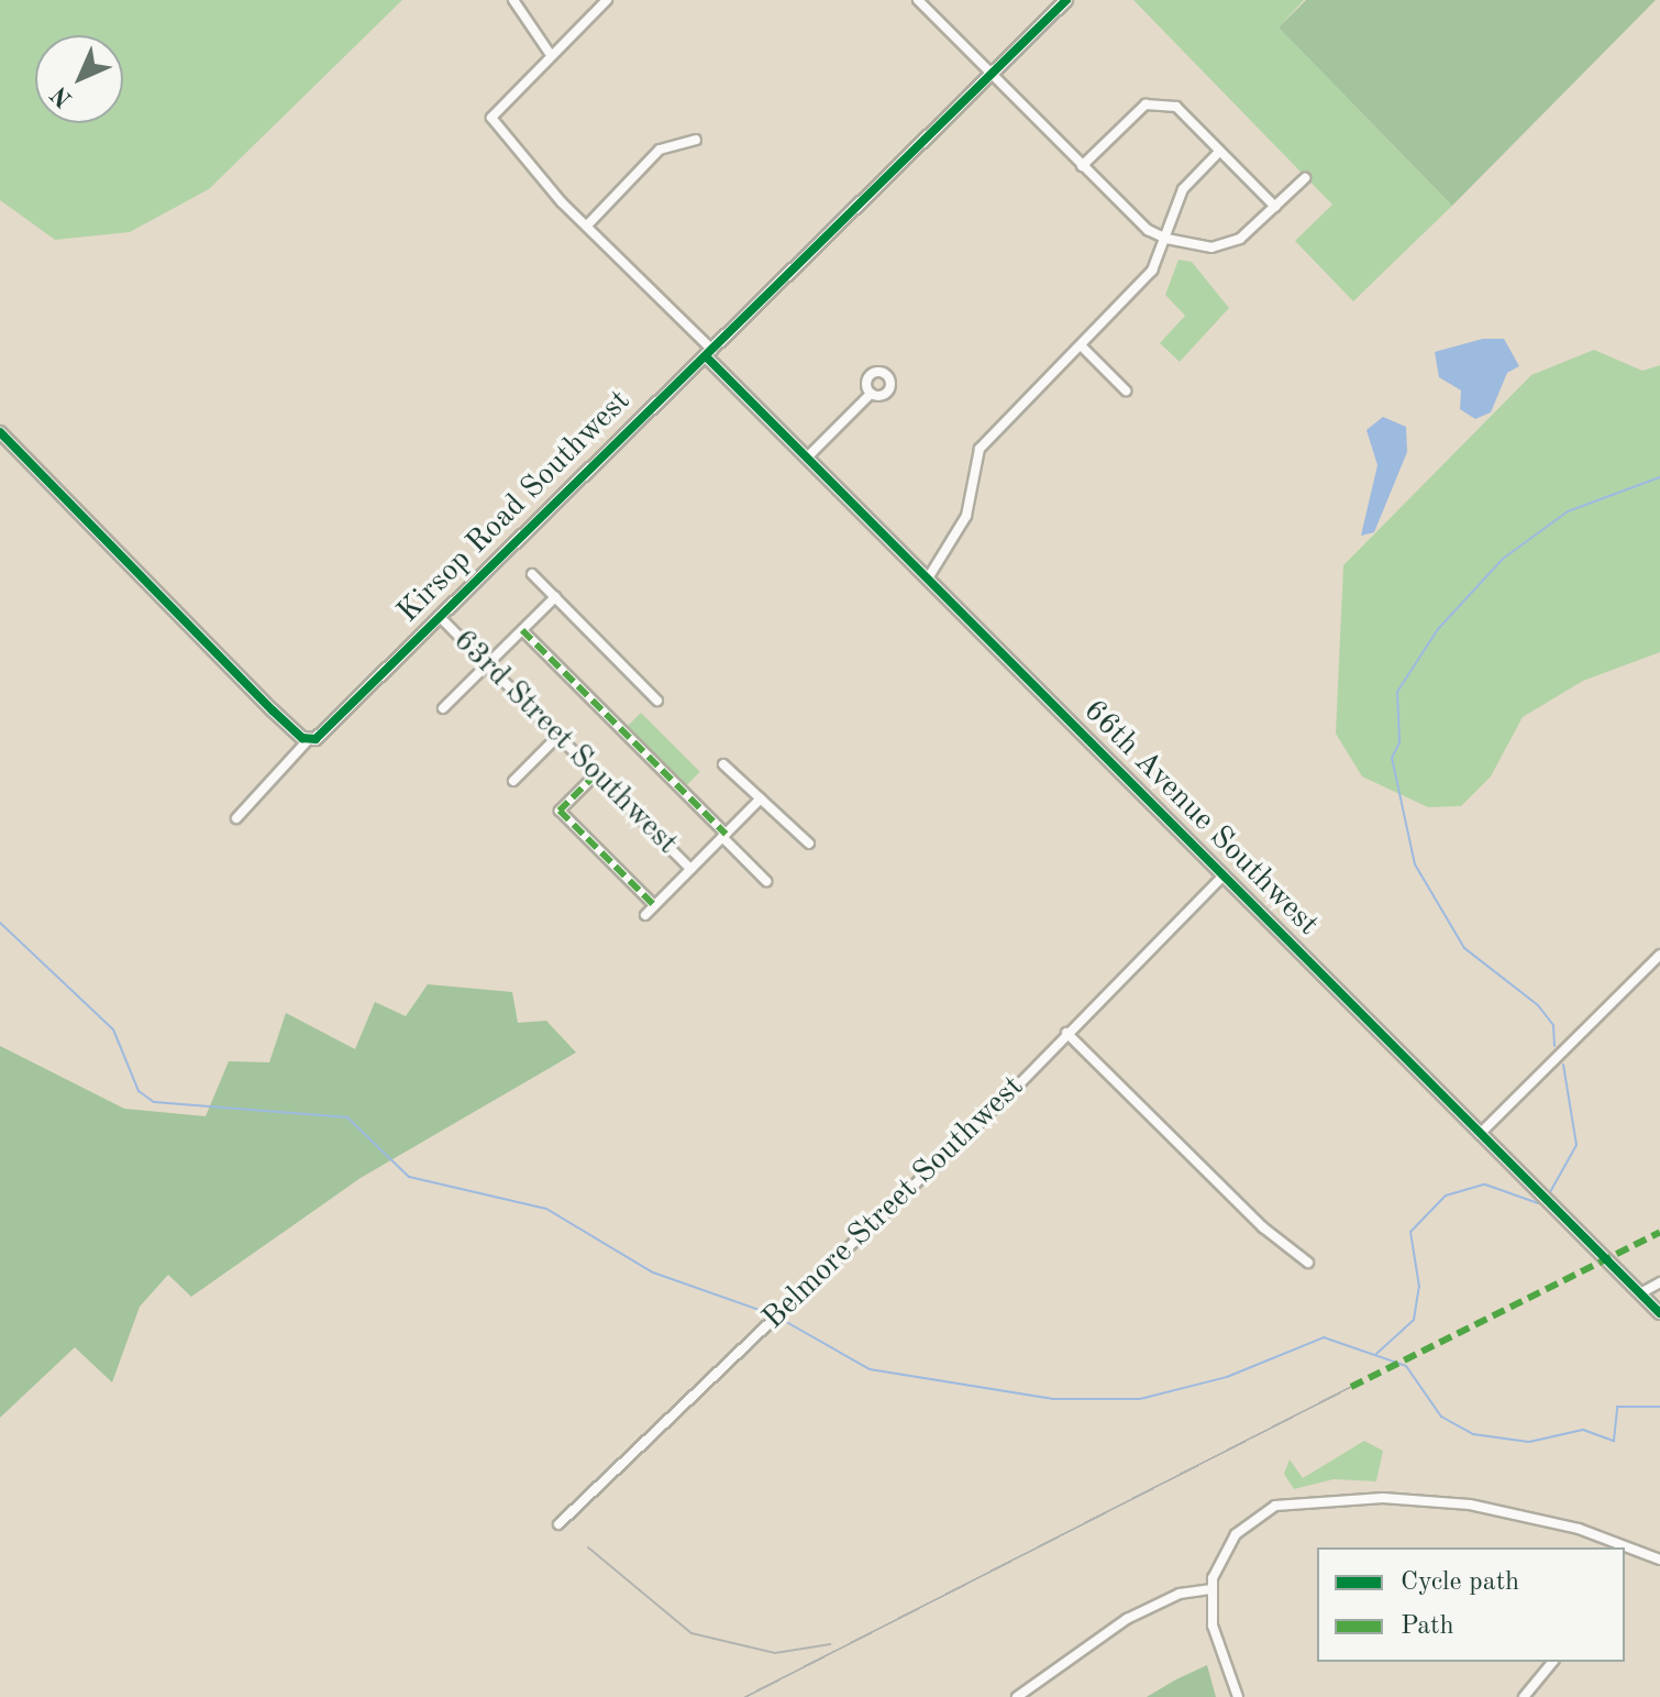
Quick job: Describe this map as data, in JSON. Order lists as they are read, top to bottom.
{
  "streets": {
    "street": [
      "Kirsop Road Southwest",
      "63rd Street Southwest",
      "66th Avenue Southwest",
      "Belmore Street Southwest"
    ]
  },
  "crossings": [
    ["Kirsop Road Southwest", "63rd Street Southwest"],
    ["Kirsop Road Southwest", "66th Avenue Southwest"],
    ["66th Avenue Southwest", "Belmore Street Southwest"]
  ],
  "legend": ["Cycle path", "Path"],
  "north": "bottom left"
}
